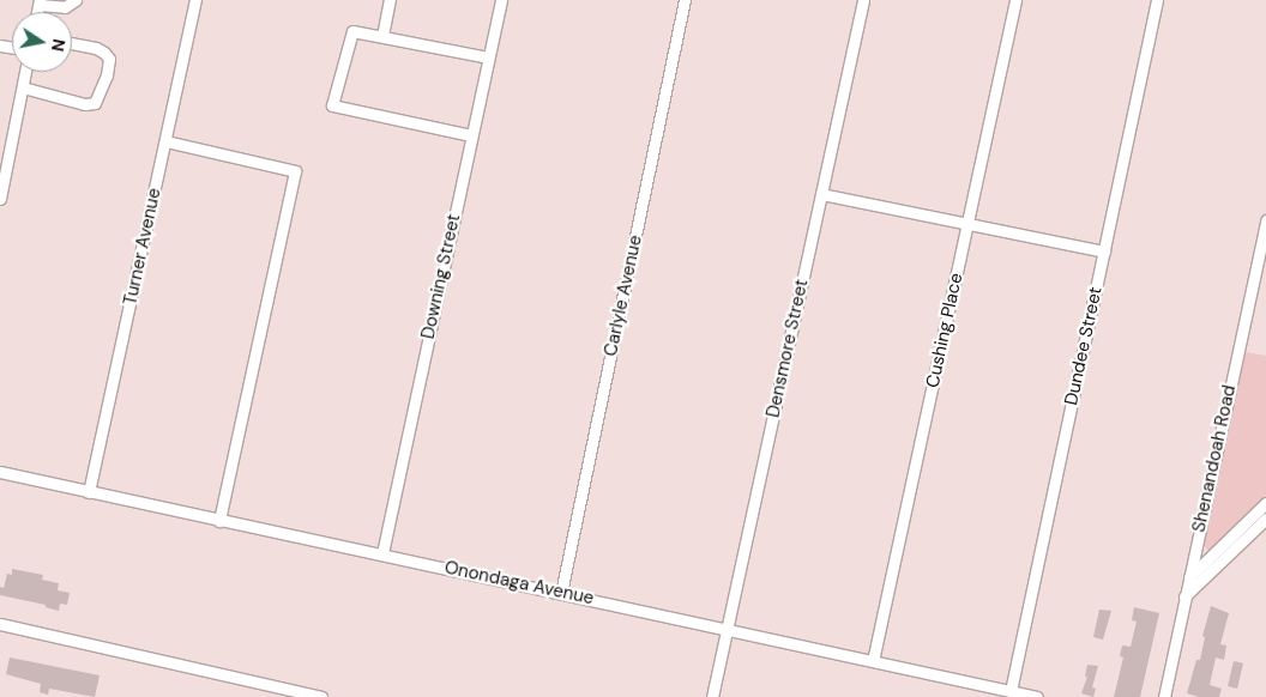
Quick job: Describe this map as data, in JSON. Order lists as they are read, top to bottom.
{
  "streets": {
    "street": [
      "Turner Avenue",
      "Downing Street",
      "Carlyle Avenue",
      "Cushing Place",
      "Dundee Street",
      "Densmore Street",
      "Shenandoah Road",
      "Onondaga Avenue"
    ]
  },
  "crossings": [
    ["Turner Avenue", "Onondaga Avenue"],
    ["Downing Street", "Onondaga Avenue"],
    ["Carlyle Avenue", "Onondaga Avenue"],
    ["Cushing Place", "Onondaga Avenue"],
    ["Dundee Street", "Onondaga Avenue"],
    ["Densmore Street", "Onondaga Avenue"]
  ],
  "north": "right"
}
